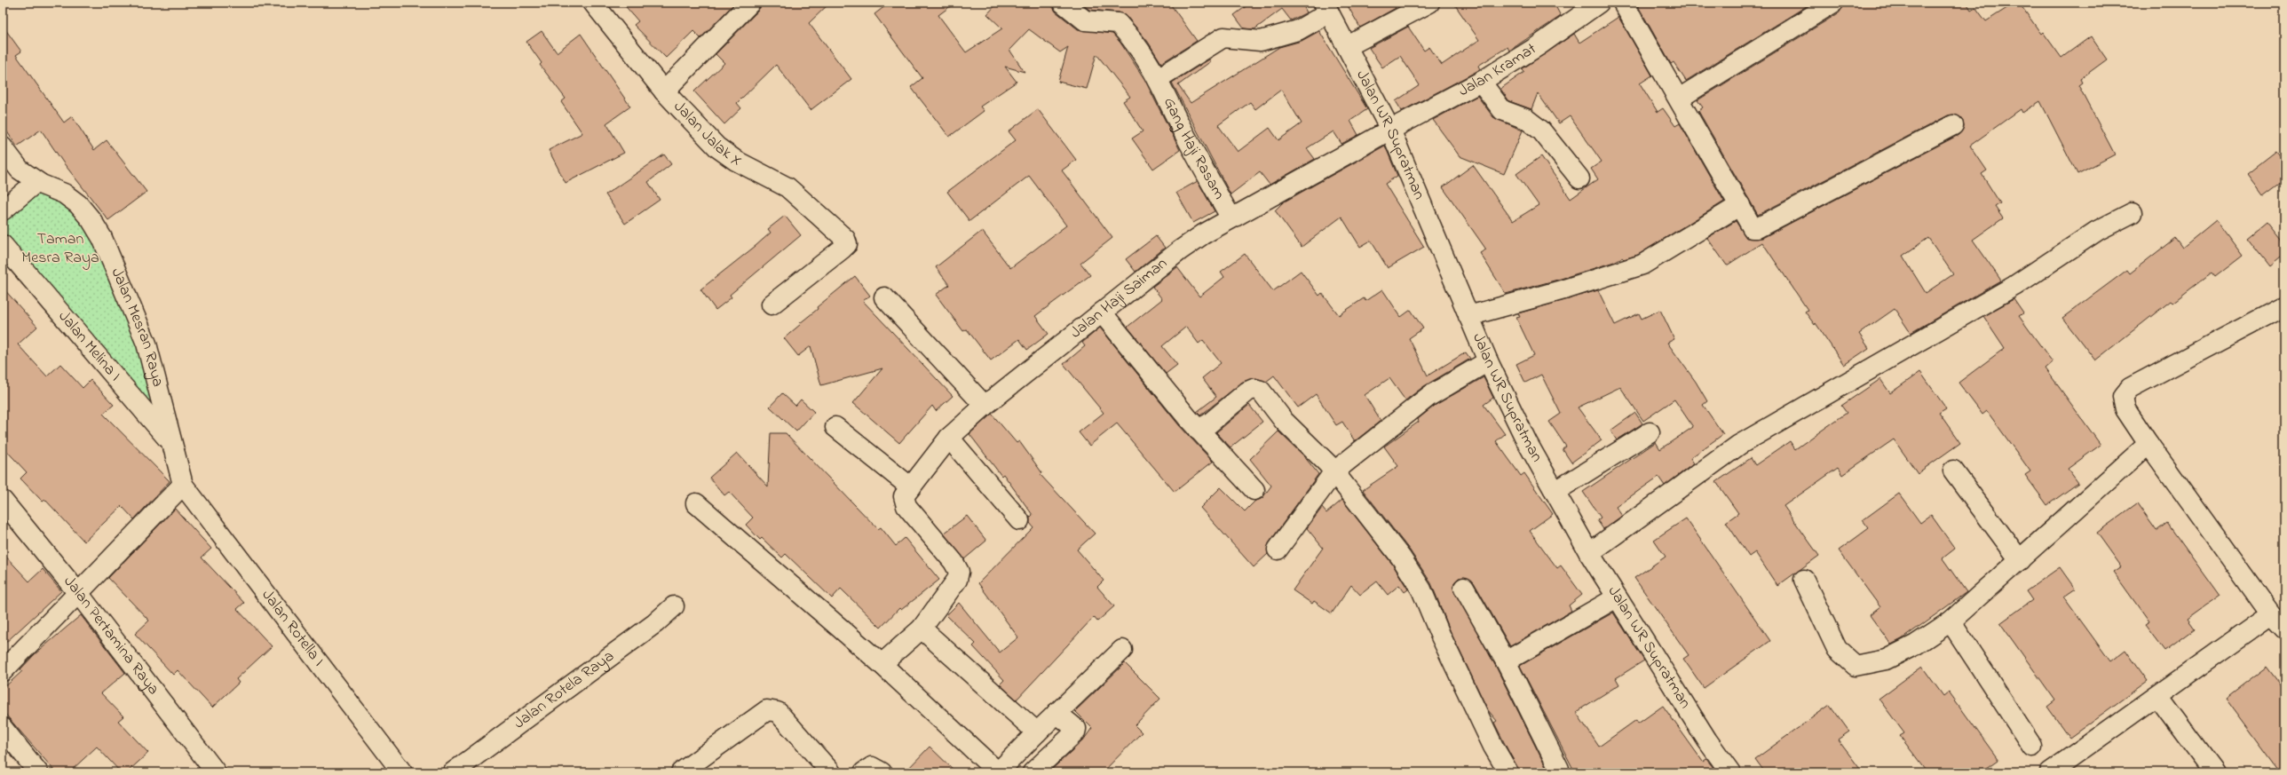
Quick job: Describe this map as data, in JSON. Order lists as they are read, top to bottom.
{
  "streets": {
    "street": [
      "Jalan Kramat",
      "Jalan Jalak X",
      "Jalan WR Supratman",
      "Gang Haji Rasam",
      "Jalan Haji Saiman",
      "Jalan Mesran Raya",
      "Jalan Melina I",
      "Jalan Rotella I",
      "Jalan Pertamina Raya",
      "Jalan Rotela Raya"
    ]
  },
  "crossings": [
    ["Jalan Kramat", "Jalan WR Supratman"],
    ["Jalan Kramat", "Jalan Haji Saiman"],
    ["Jalan WR Supratman", "Jalan Haji Saiman"],
    ["Gang Haji Rasam", "Jalan Haji Saiman"],
    ["Jalan Mesran Raya", "Jalan Melina I"],
    ["Jalan Mesran Raya", "Jalan Rotella I"]
  ],
  "parks": ["Taman Mesra Raya"]
}
